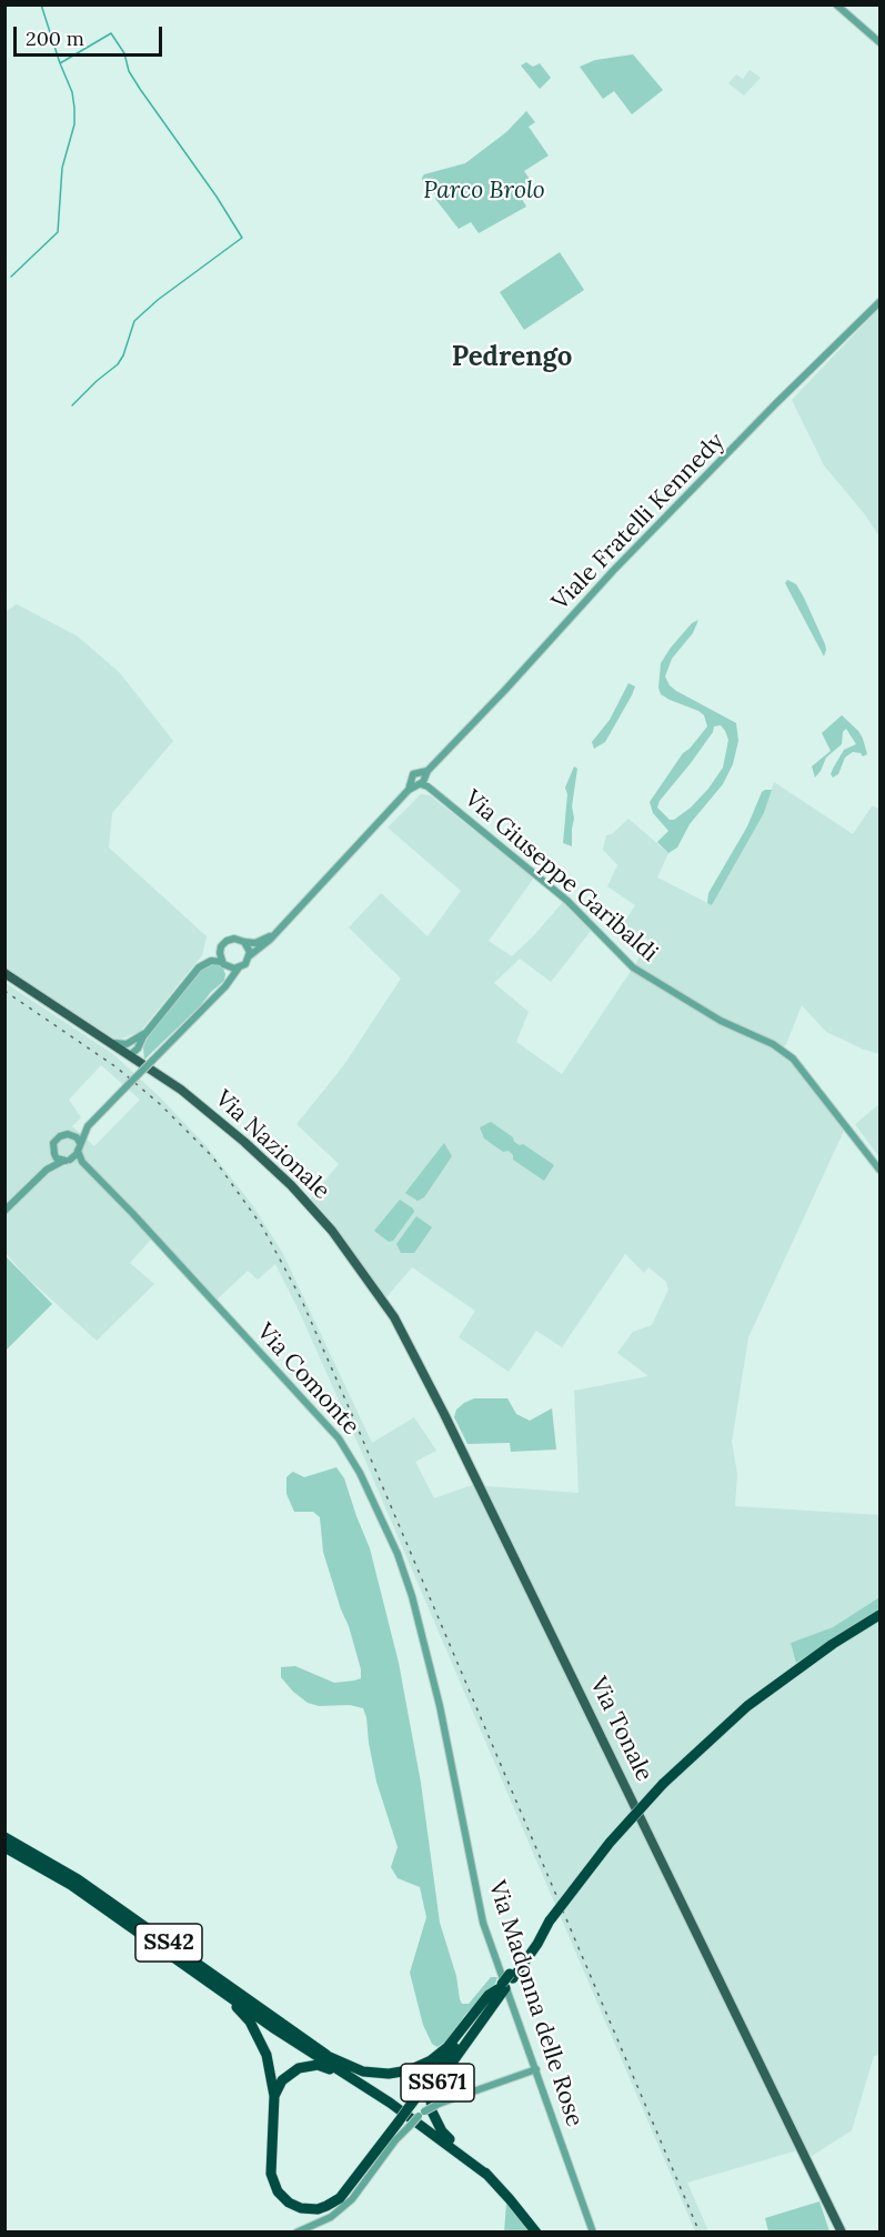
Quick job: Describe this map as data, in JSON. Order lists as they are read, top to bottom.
{
  "streets": {
    "highway": ["SS42", "SS671"],
    "main road": ["Via Nazionale", "Via Tonale"],
    "street": [
      "Viale Fratelli Kennedy",
      "Via Giuseppe Garibaldi",
      "Via Comonte",
      "Via Madonna delle Rose"
    ]
  },
  "crossings": [
    ["Viale Fratelli Kennedy", "Via Giuseppe Garibaldi"],
    ["Via Nazionale", "Via Tonale"],
    ["Via Comonte", "Via Madonna delle Rose"],
    ["SS42", "SS671"]
  ],
  "districts": ["Pedrengo"],
  "parks": ["Parco Brolo"],
  "scale_bar": "200 m"
}
